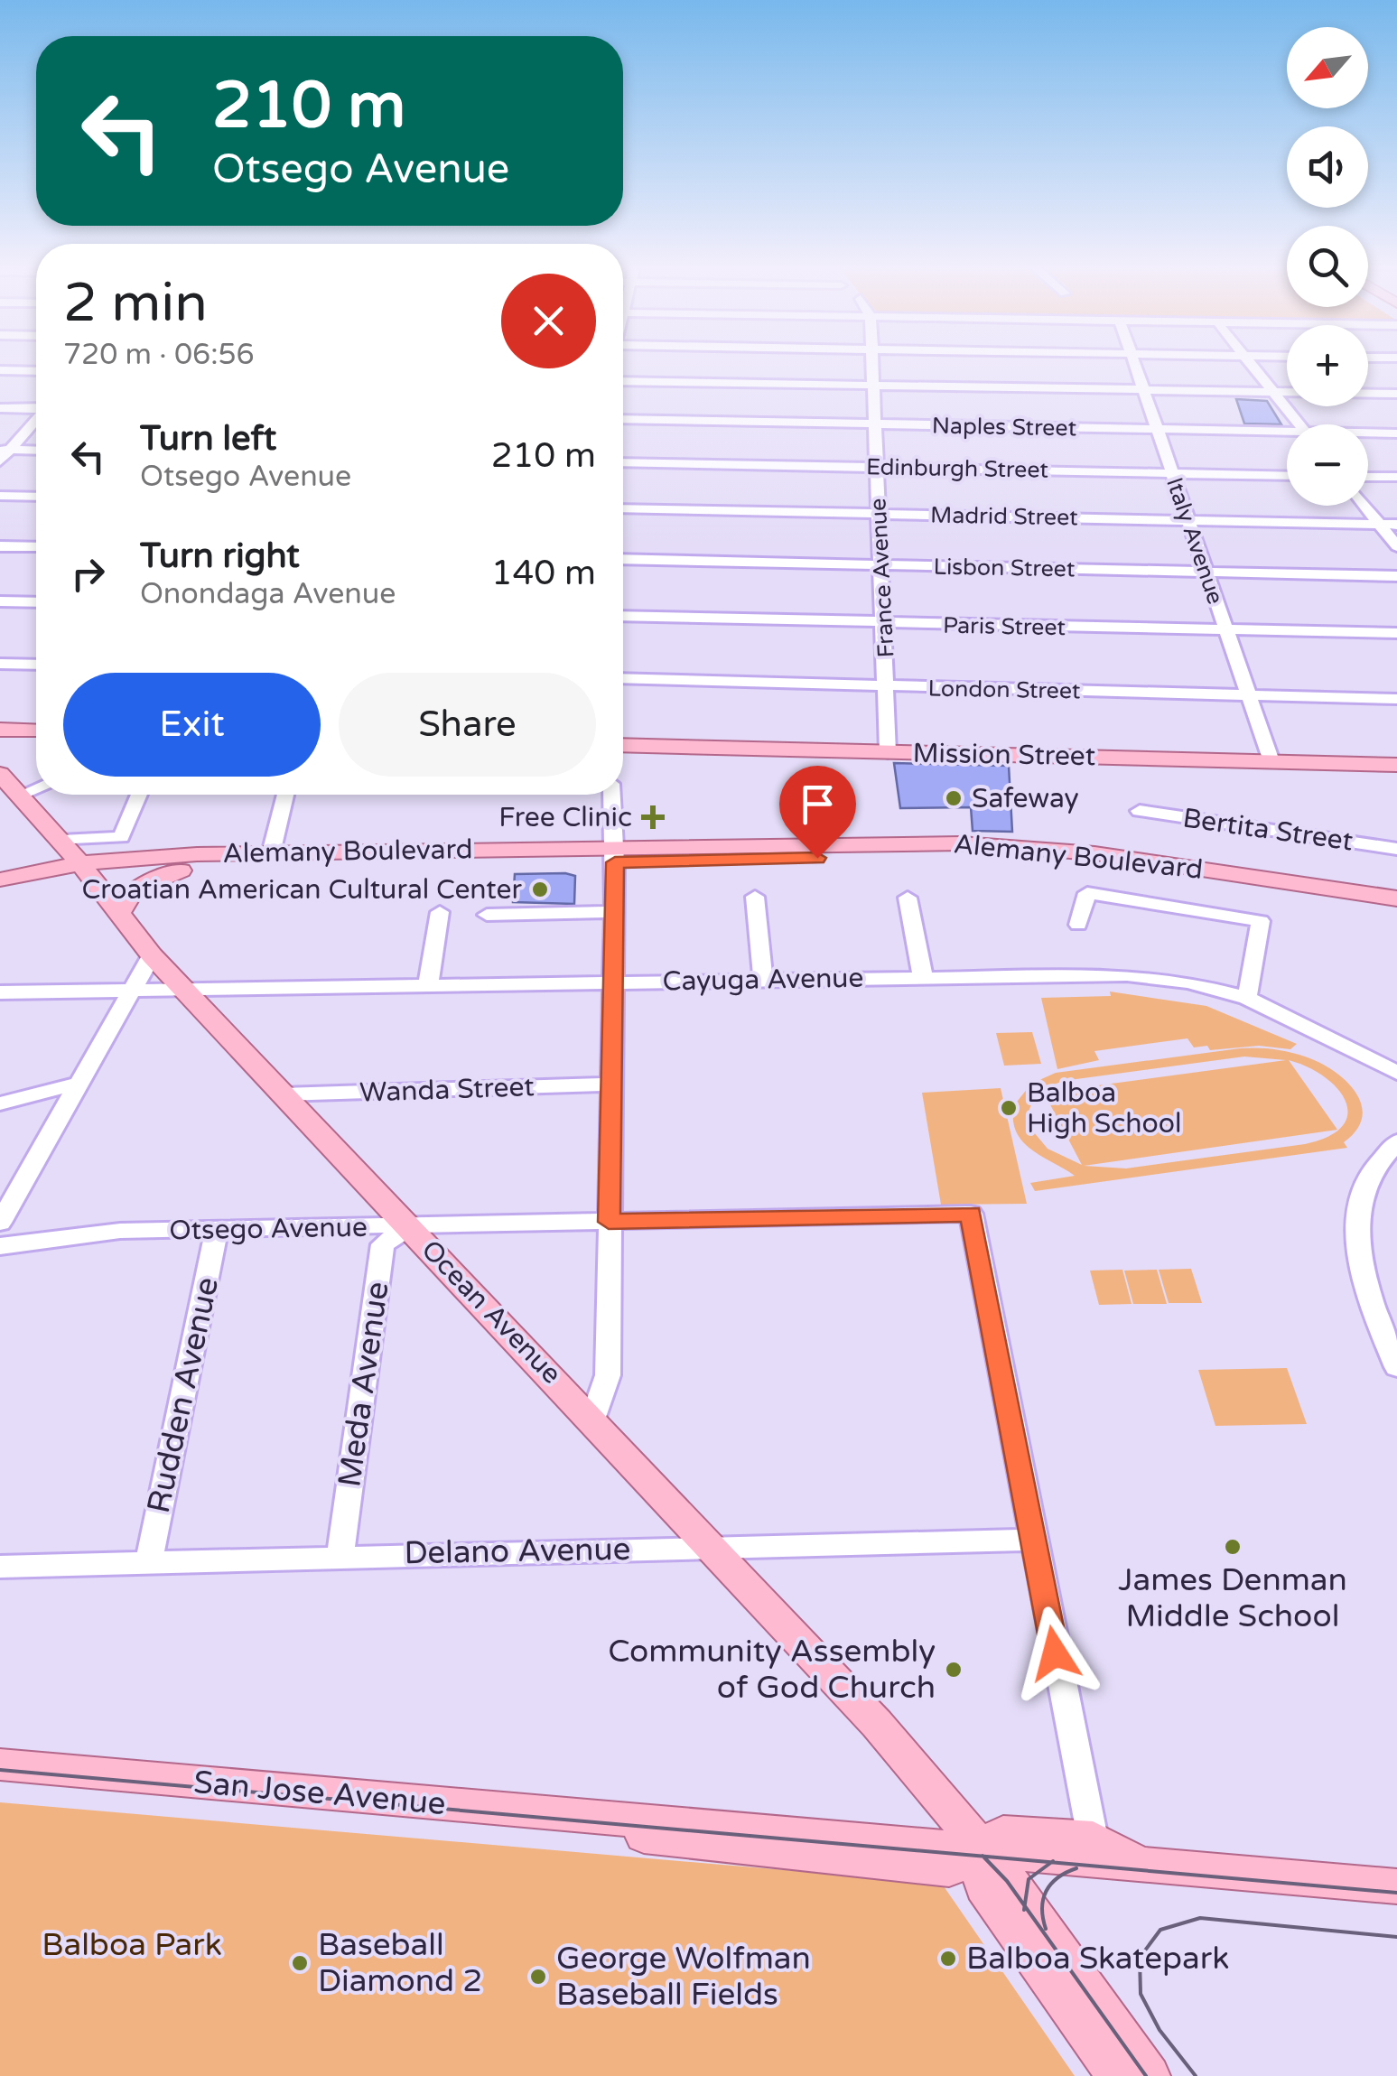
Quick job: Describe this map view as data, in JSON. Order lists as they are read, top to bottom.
{
  "streets": {
    "main road": [
      "Mission Street",
      "Alemany Boulevard",
      "Ocean Avenue",
      "San Jose Avenue"
    ],
    "street": [
      "Naples Street",
      "Edinburgh Street",
      "Madrid Street",
      "Italy Avenue",
      "Lisbon Street",
      "France Avenue",
      "Paris Street",
      "London Street",
      "Bertita Street",
      "Cayuga Avenue",
      "Wanda Street",
      "Otsego Avenue",
      "Meda Avenue",
      "Rudden Avenue",
      "Delano Avenue"
    ]
  },
  "crossings": [
    ["Naples Street", "Italy Avenue"],
    ["Naples Street", "France Avenue"],
    ["Edinburgh Street", "Italy Avenue"],
    ["Edinburgh Street", "France Avenue"],
    ["Madrid Street", "Italy Avenue"],
    ["Madrid Street", "France Avenue"],
    ["Italy Avenue", "Lisbon Street"],
    ["Italy Avenue", "Paris Street"],
    ["Italy Avenue", "London Street"],
    ["Italy Avenue", "Mission Street"],
    ["Lisbon Street", "France Avenue"],
    ["France Avenue", "Paris Street"],
    ["France Avenue", "London Street"],
    ["France Avenue", "Mission Street"],
    ["Alemany Boulevard", "Ocean Avenue"],
    ["Cayuga Avenue", "Ocean Avenue"],
    ["Wanda Street", "Ocean Avenue"],
    ["Otsego Avenue", "Ocean Avenue"],
    ["Otsego Avenue", "Meda Avenue"],
    ["Otsego Avenue", "Rudden Avenue"],
    ["Otsego Avenue", "Delano Avenue"],
    ["Ocean Avenue", "Meda Avenue"],
    ["Ocean Avenue", "Delano Avenue"],
    ["Ocean Avenue", "San Jose Avenue"],
    ["Meda Avenue", "Delano Avenue"],
    ["Rudden Avenue", "Delano Avenue"]
  ],
  "parks": ["Balboa Park"],
  "places": {
    "other": [
      "Safeway",
      "Croatian American Cultural Center",
      "Balboa High School",
      "James Denman Middle School",
      "Community Assembly of God Church",
      "Balboa Skatepark",
      "Baseball Diamond 2",
      "George Wolfman Baseball Fields"
    ],
    "health": ["Free Clinic"]
  },
  "north": "bottom left",
  "page": {
    "map_buttons": ["+", "−"],
    "turn": ["210 m", "Otsego Avenue"],
    "heading": ["2 min", "720 m · 06:56"],
    "list": [
      {
        "name": "Turn left",
        "note": "Otsego Avenue",
        "value": "210 m"
      },
      {
        "name": "Turn right",
        "note": "Onondaga Avenue",
        "value": "140 m"
      }
    ],
    "buttons": ["Exit", "Share"]
  }
}
